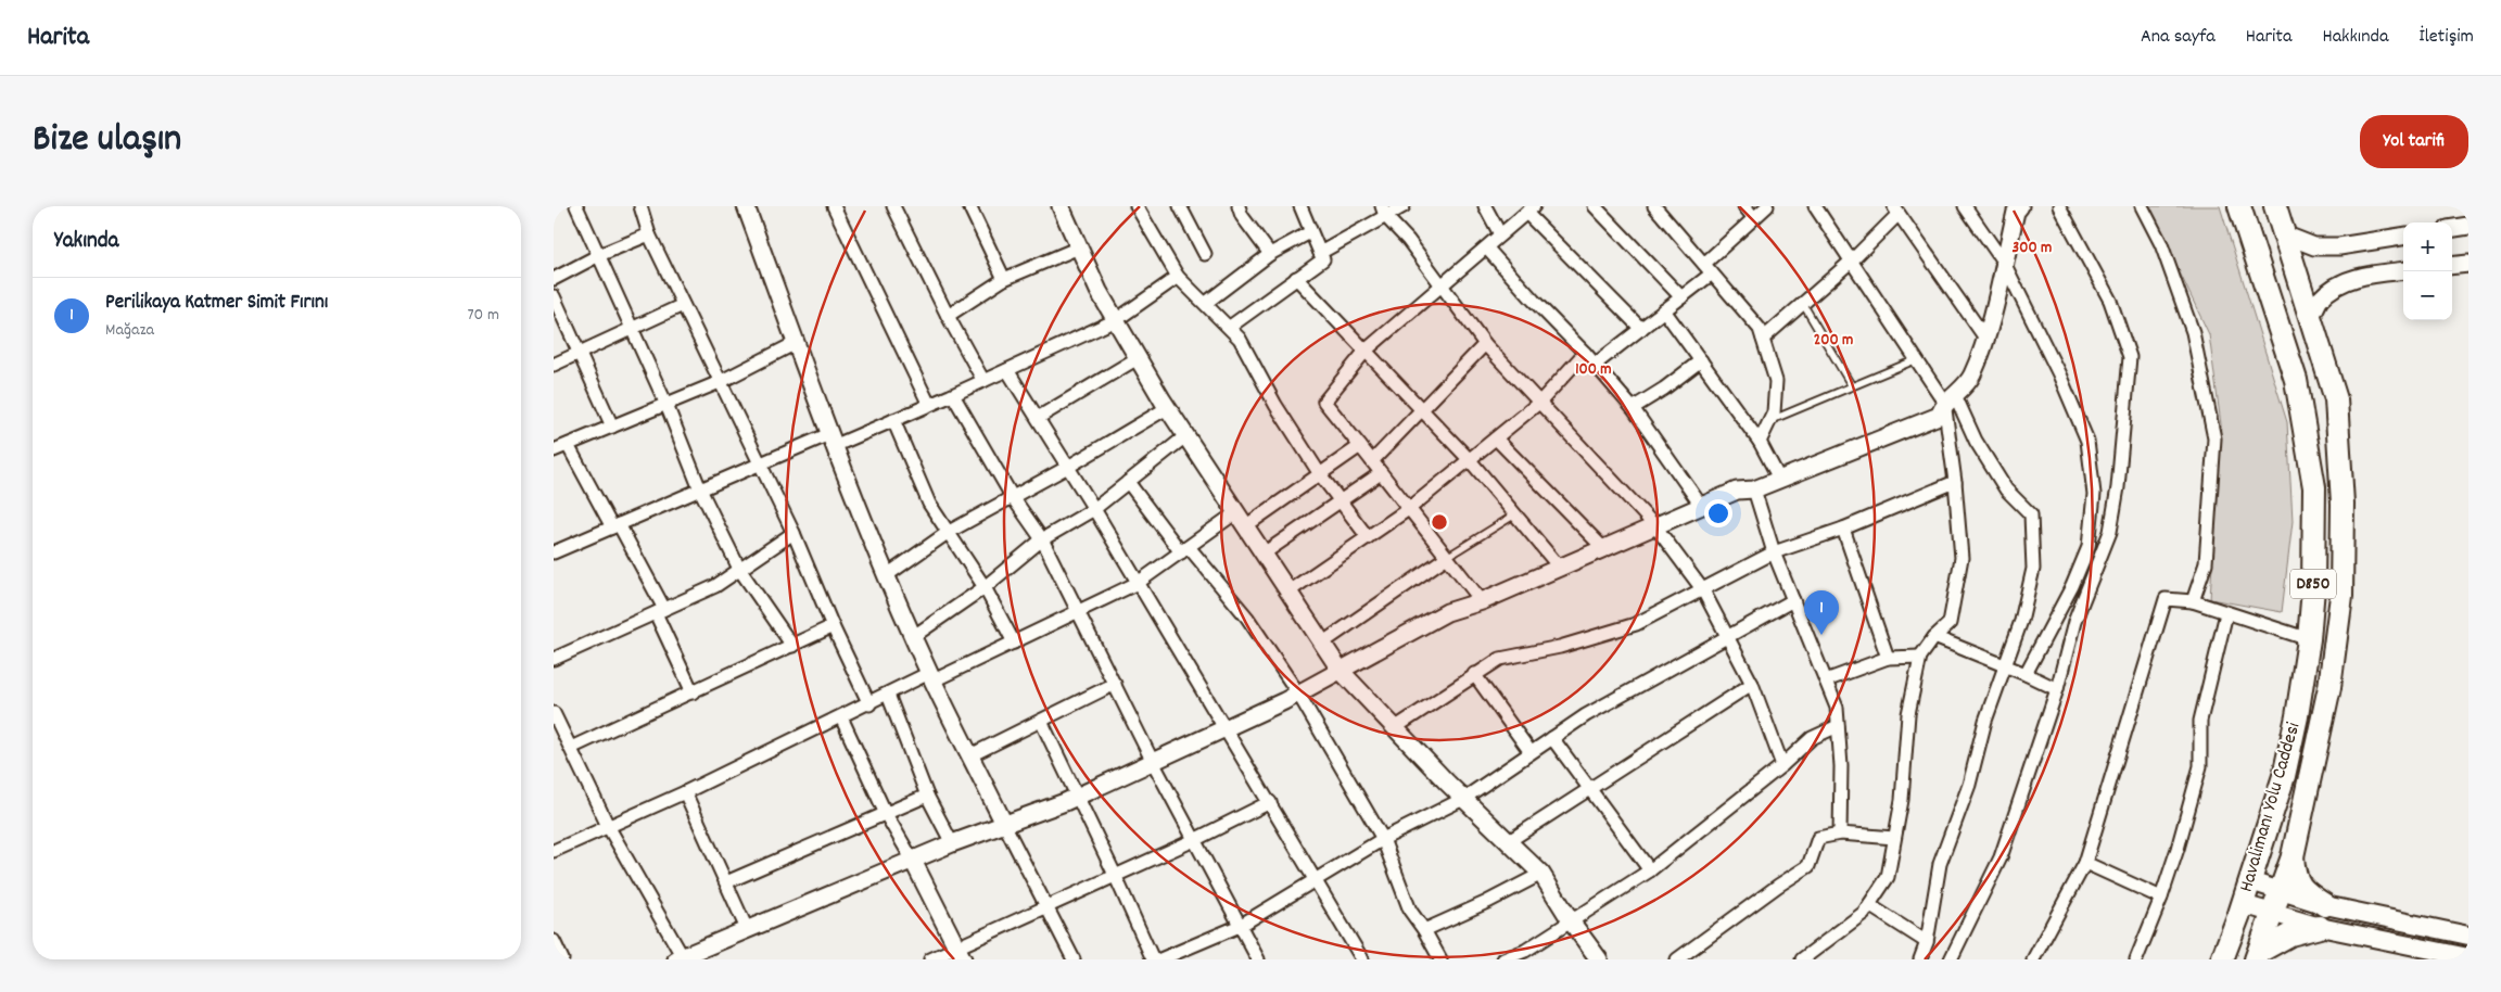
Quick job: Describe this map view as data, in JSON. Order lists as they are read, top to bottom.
{
  "streets": {
    "highway": ["D850", "Havalimanı Yolu Caddesi"]
  },
  "page": {
    "header": "Harita",
    "nav": [
      "Ana sayfa",
      "Harita",
      "Hakkında",
      "İletişim"
    ],
    "title": "Bize ulaşın",
    "buttons": "Yol tarifi",
    "heading": "Yakında",
    "map_buttons": ["+", "−"],
    "list": [
      {
        "mark": "1",
        "name": "Perilikaya Katmer Simit Fırını",
        "note": "Mağaza",
        "value": "70 m"
      }
    ],
    "pins": "1"
  },
  "rings": ["300 m", "200 m", "100 m"]
}
